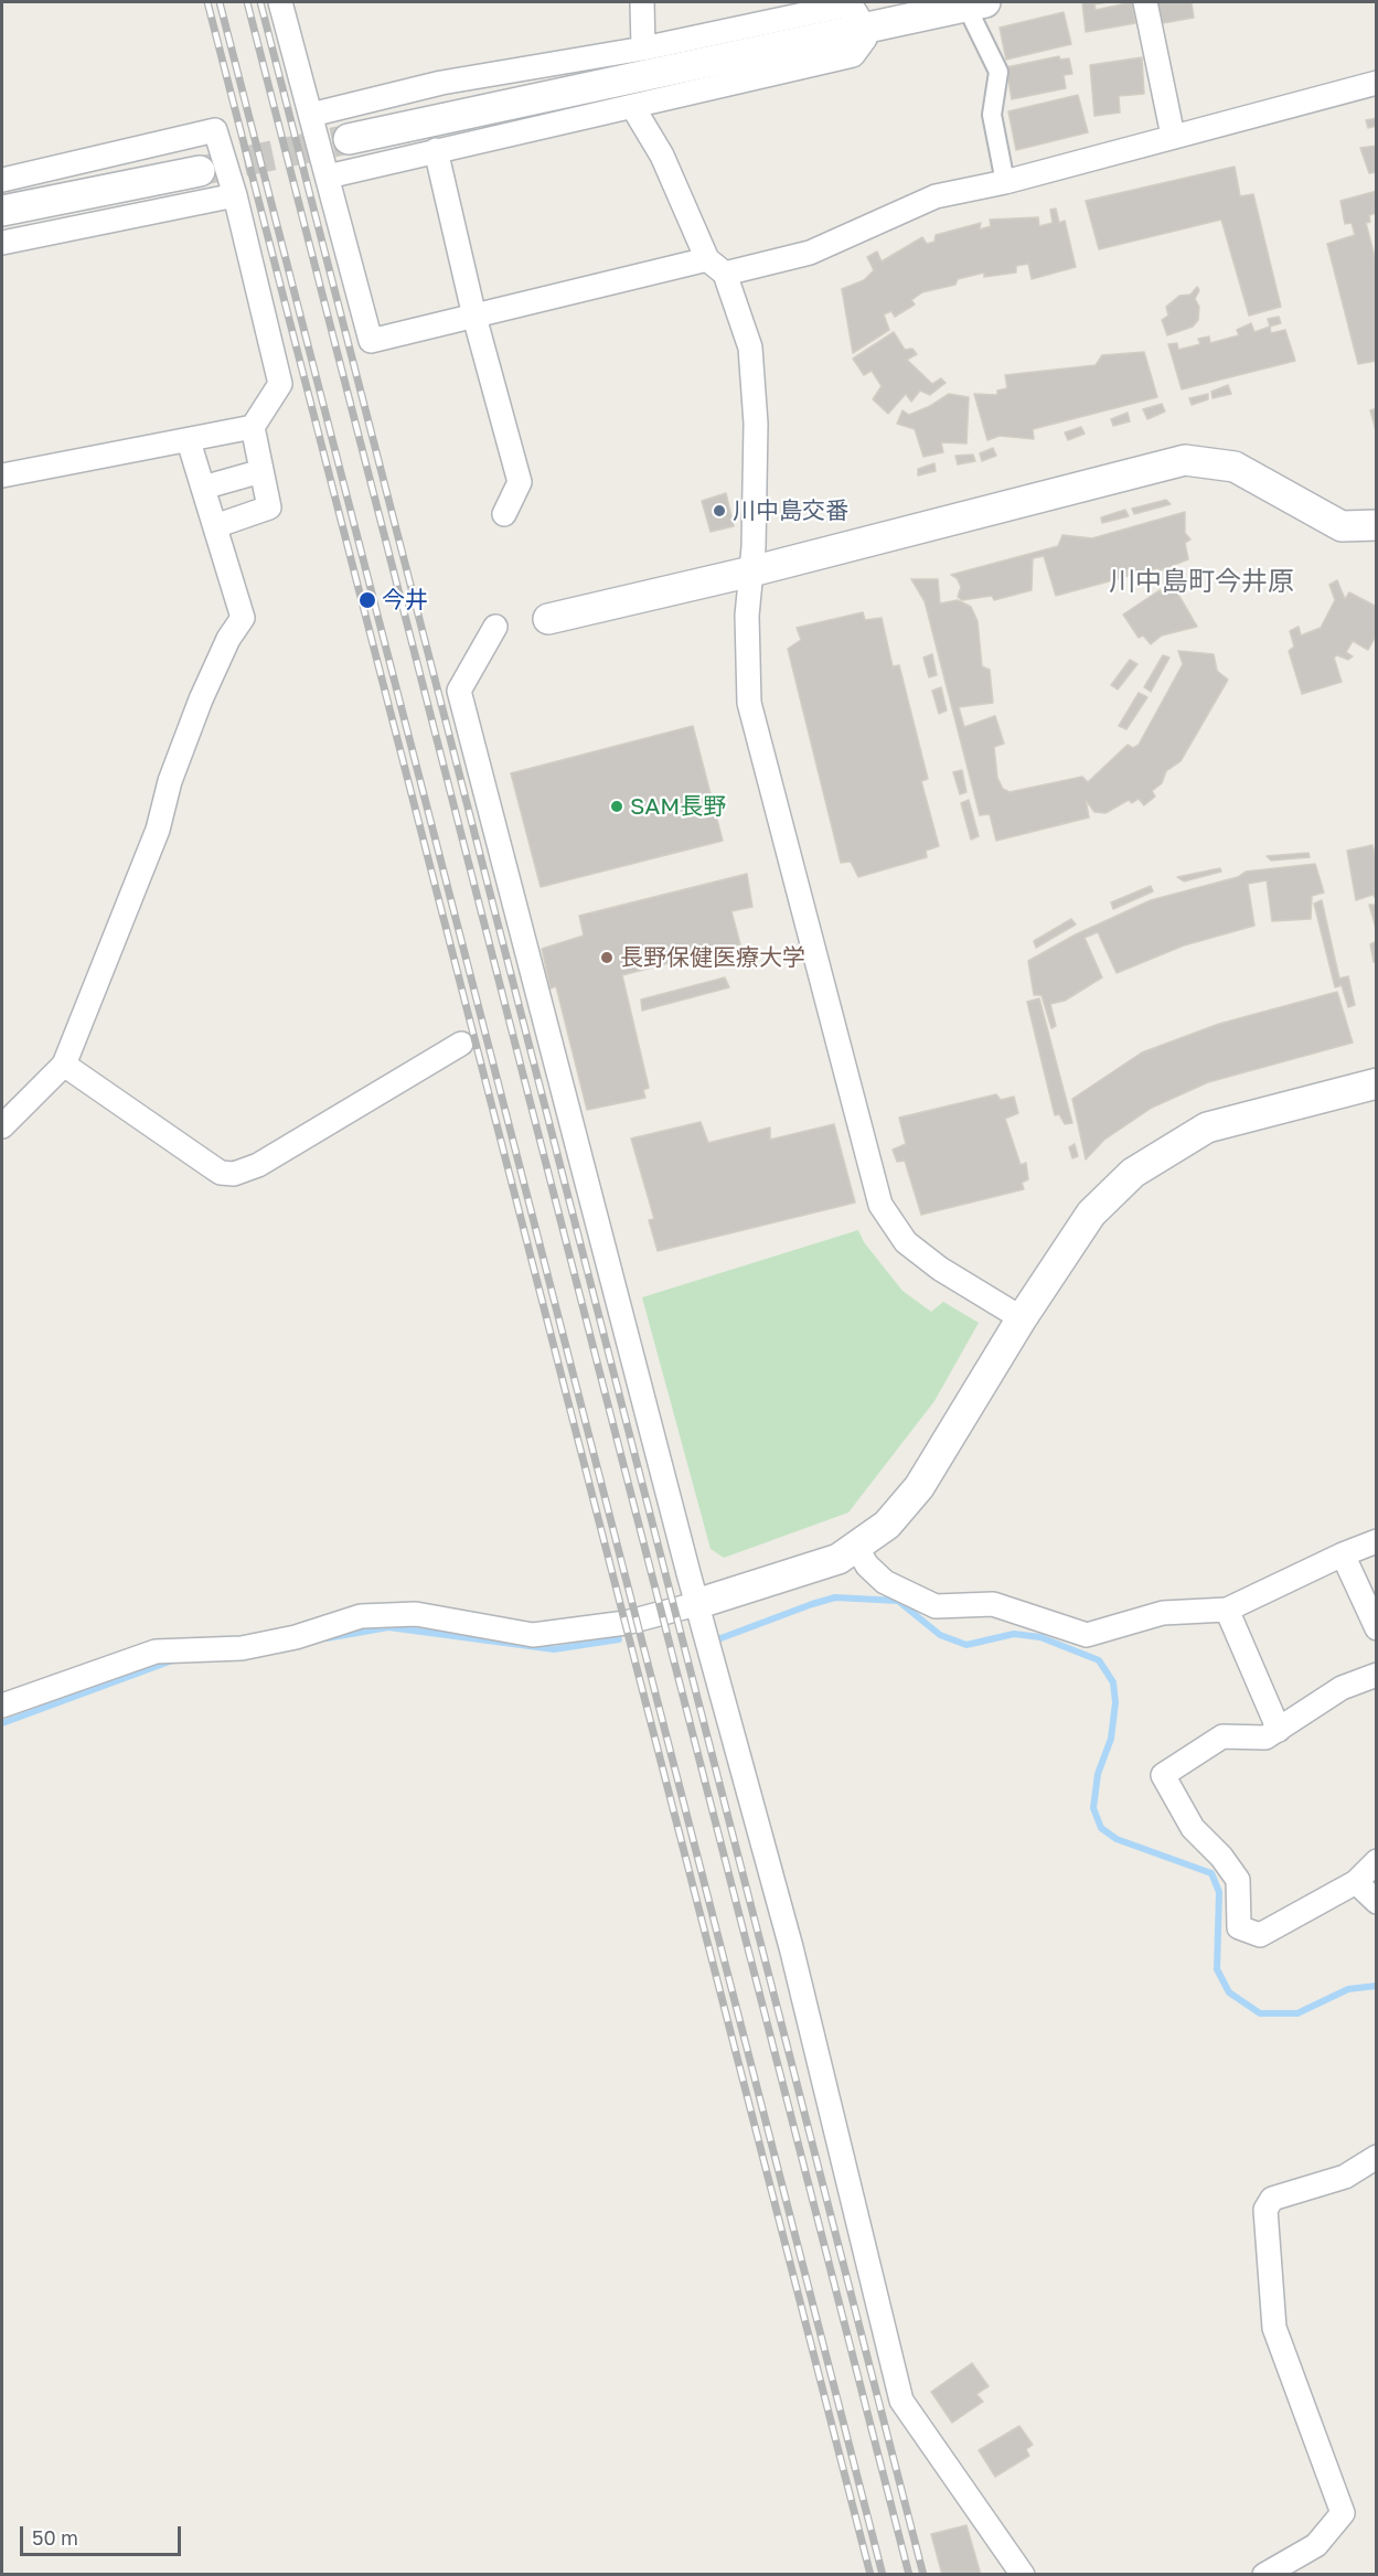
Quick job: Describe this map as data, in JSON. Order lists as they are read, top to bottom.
{
  "districts": ["川中島町今井原"],
  "places": [
    "川中島交番",
    "今井",
    "SAM長野",
    "長野保健医療大学"
  ],
  "scale_bar": "50 m"
}
